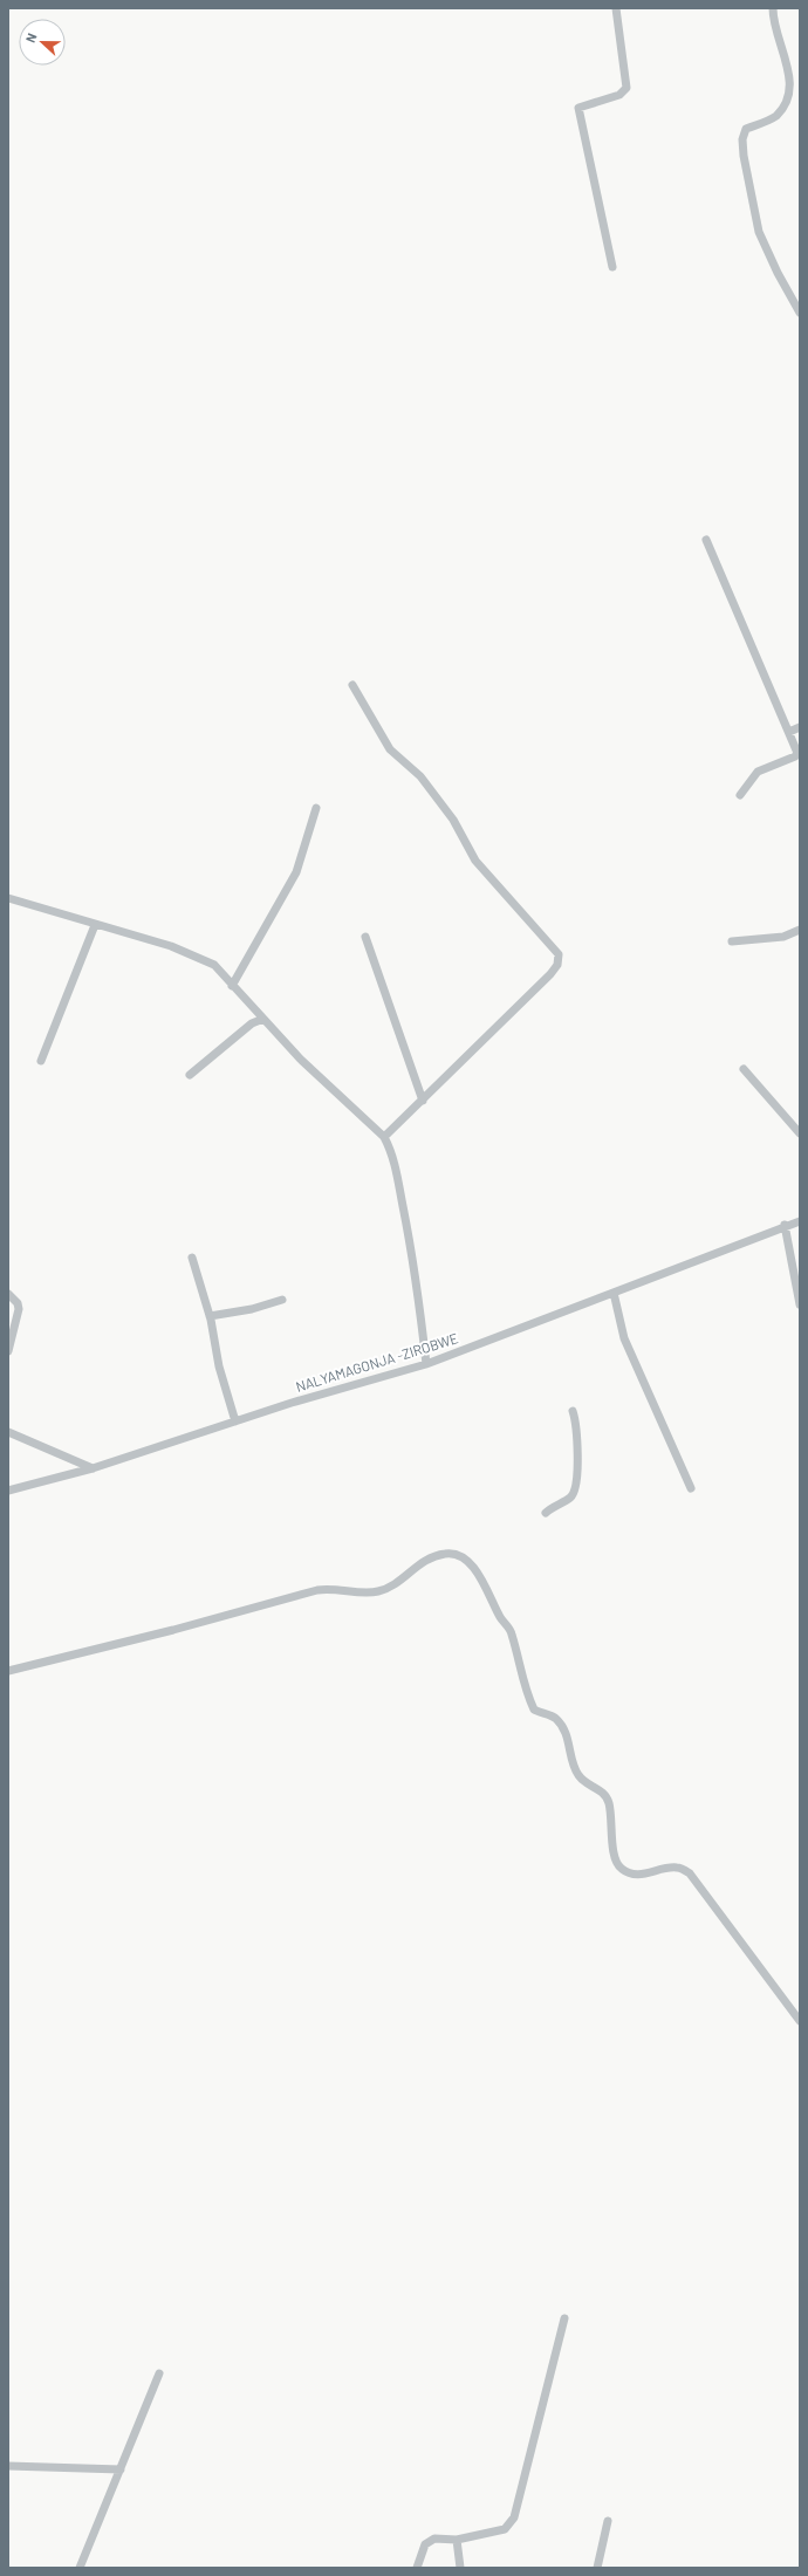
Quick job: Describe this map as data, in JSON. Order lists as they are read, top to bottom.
{
  "streets": {
    "street": ["NALYAMAGONJA -ZIROBWE"]
  },
  "north": "left"
}
